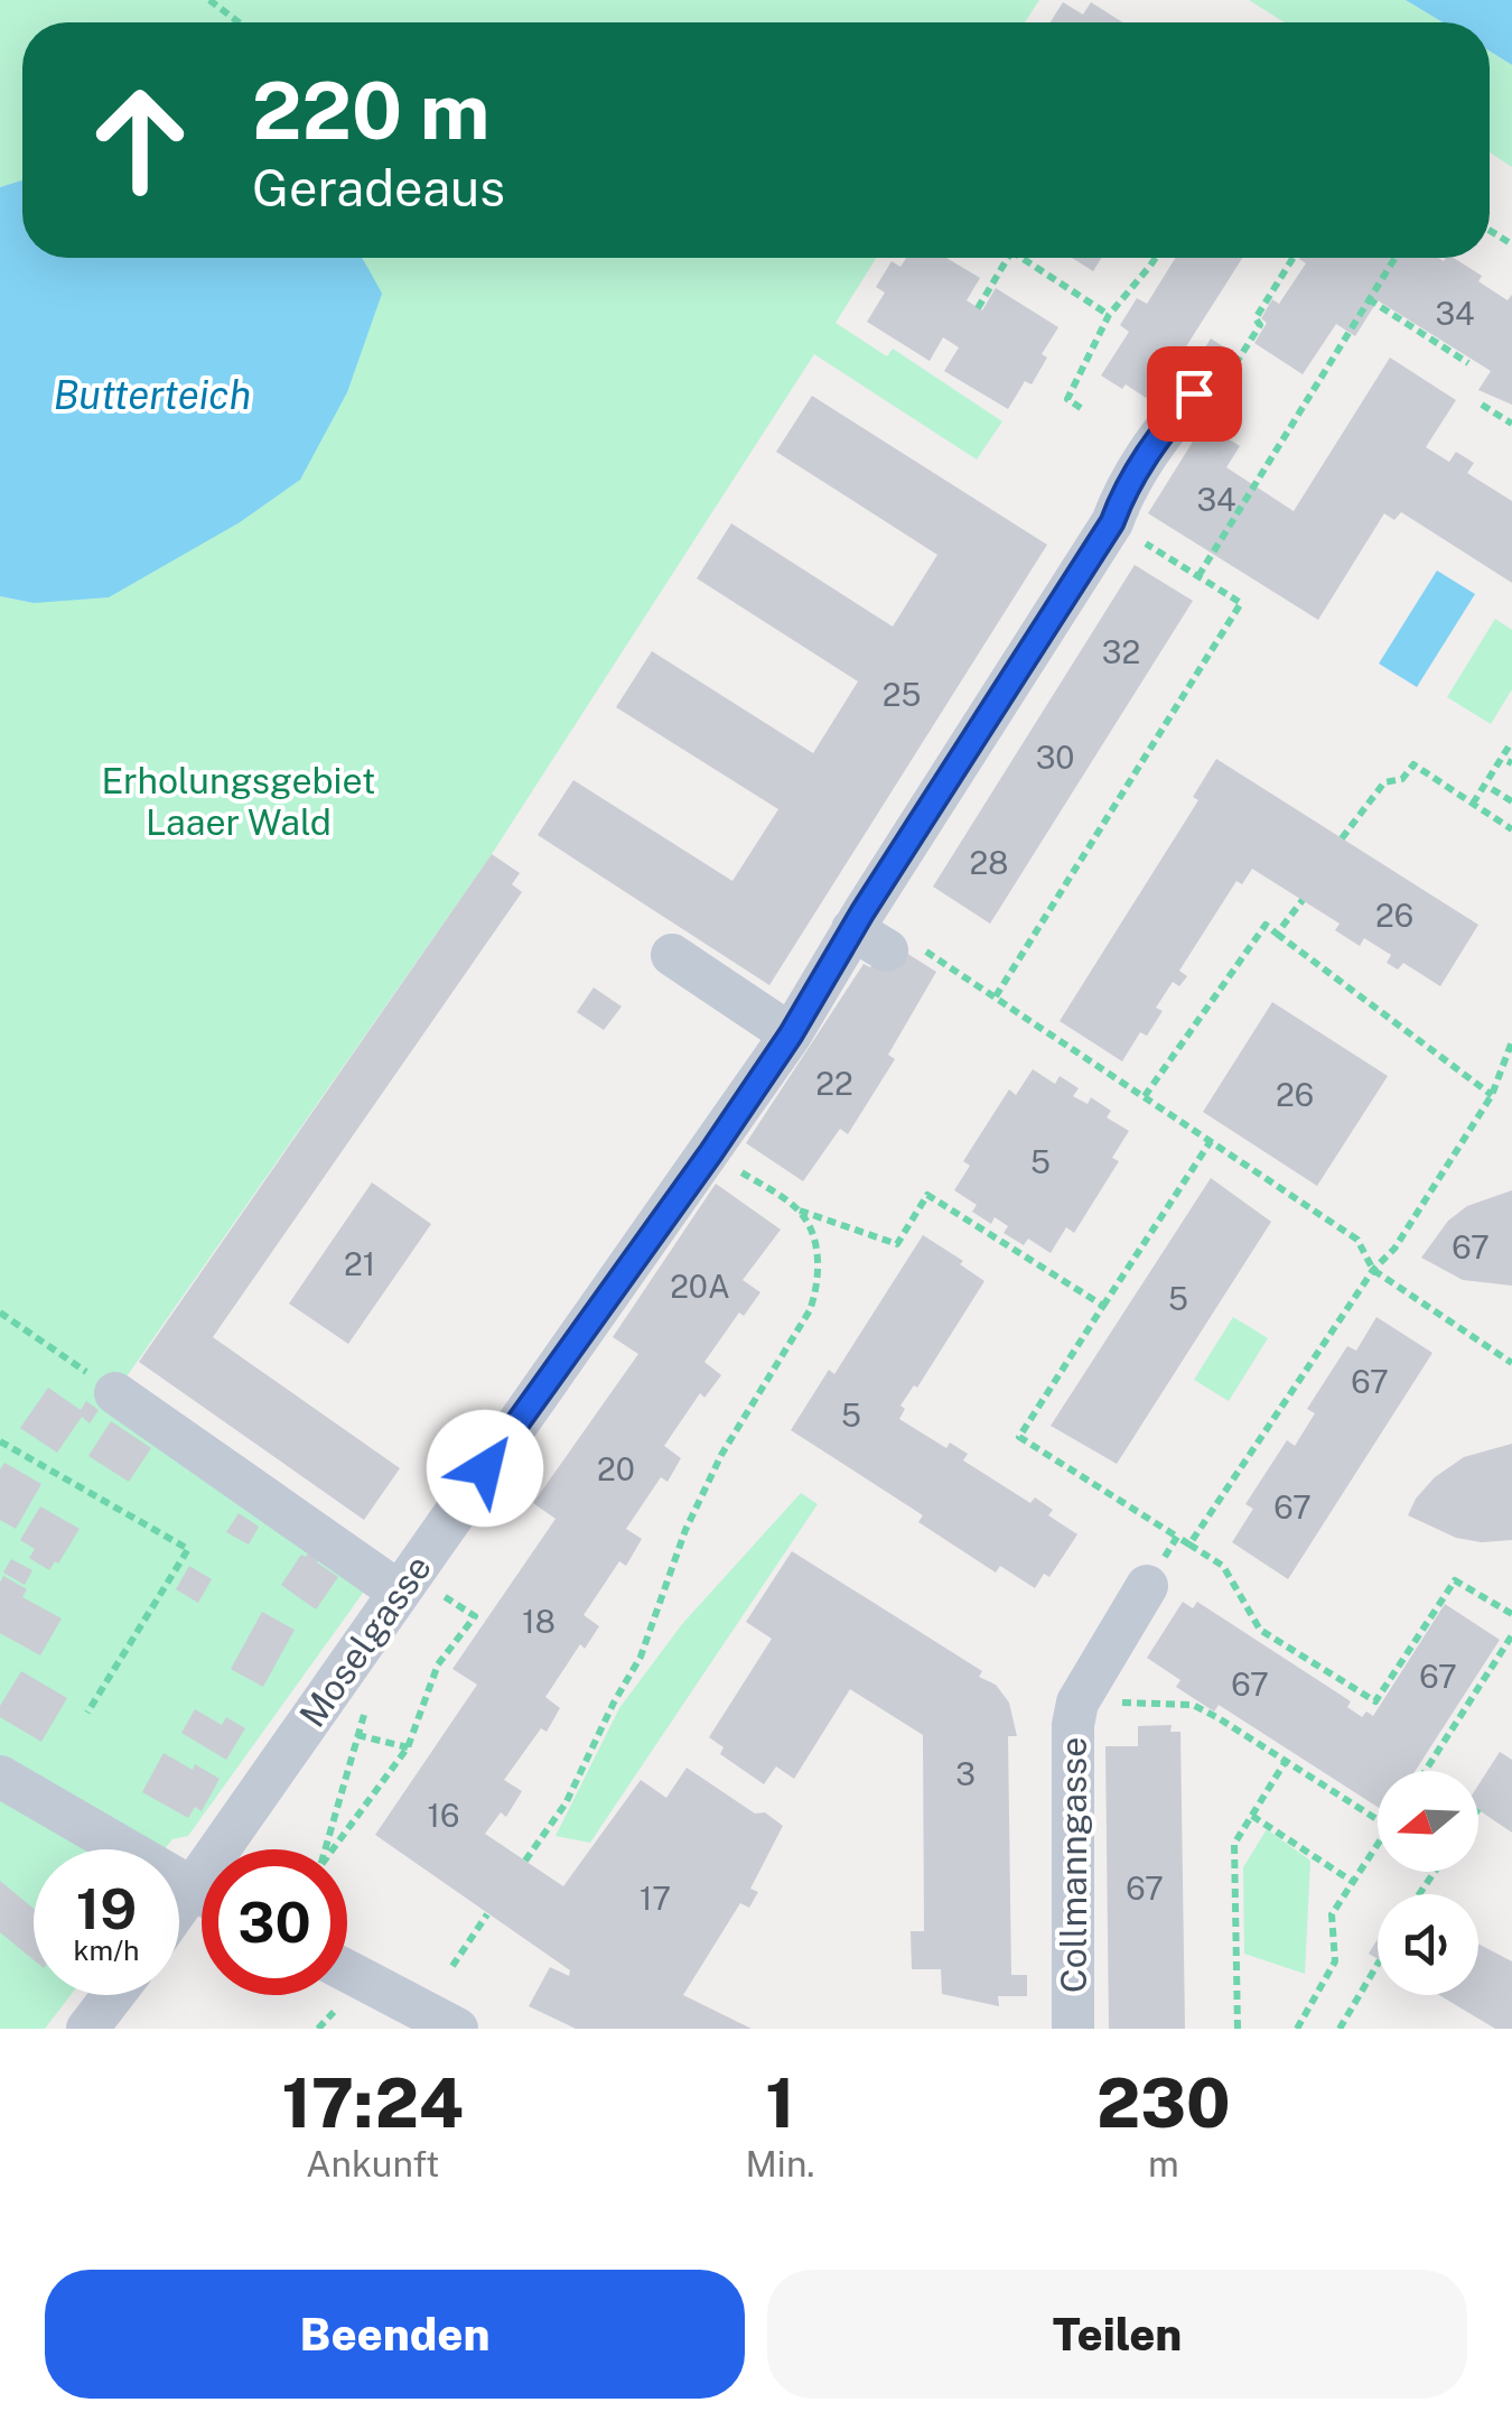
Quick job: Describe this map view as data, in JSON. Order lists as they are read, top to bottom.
{
  "streets": {
    "street": ["Moselgasse", "Collmanngasse"]
  },
  "water": ["Butterteich"],
  "parks": ["Erholungsgebiet Laaer Wald"],
  "house_numbers": [
    "34",
    "34",
    "32",
    "25",
    "30",
    "28",
    "26",
    "22",
    "26",
    "5",
    "67",
    "21",
    "20A",
    "5",
    "67",
    "5",
    "20",
    "67",
    "18",
    "67",
    "67",
    "3",
    "16",
    "67",
    "17"
  ],
  "north": "left",
  "page": {
    "turn": ["220 m", "Geradeaus"],
    "speed": "19 km/h",
    "limit": "30",
    "eta": [
      "17:24",
      "Ankunft",
      "1",
      "Min.",
      "230",
      "m"
    ],
    "buttons": ["Beenden", "Teilen"]
  }
}
